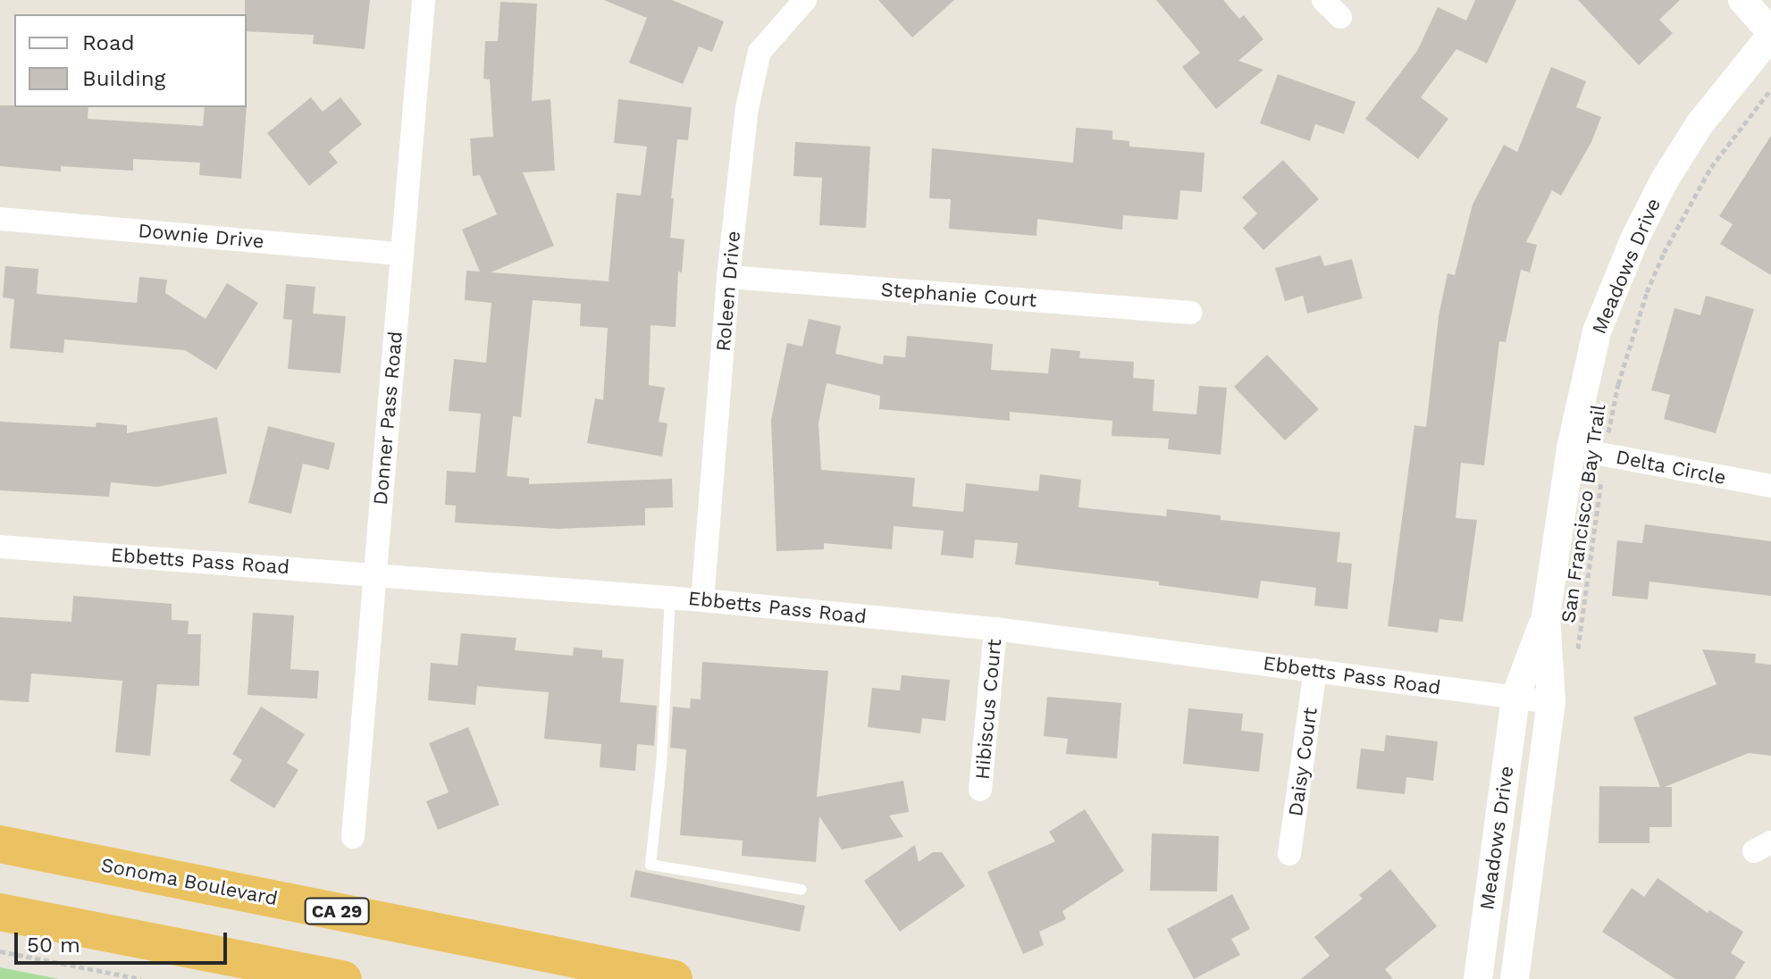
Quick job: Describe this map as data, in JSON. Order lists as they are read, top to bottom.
{
  "streets": {
    "highway": ["Sonoma Boulevard", "CA 29"],
    "street": [
      "Downie Drive",
      "Meadows Drive",
      "Roleen Drive",
      "Stephanie Court",
      "Donner Pass Road",
      "Delta Circle",
      "Ebbetts Pass Road",
      "Hibiscus Court",
      "Daisy Court"
    ],
    "path": ["San Francisco Bay Trail"]
  },
  "crossings": [
    ["Downie Drive", "Donner Pass Road"],
    ["Meadows Drive", "Delta Circle"],
    ["Meadows Drive", "Ebbetts Pass Road"],
    ["Roleen Drive", "Stephanie Court"],
    ["Roleen Drive", "Ebbetts Pass Road"],
    ["Donner Pass Road", "Ebbetts Pass Road"],
    ["Delta Circle", "San Francisco Bay Trail"],
    ["Ebbetts Pass Road", "Hibiscus Court"],
    ["Ebbetts Pass Road", "Daisy Court"]
  ],
  "legend": ["Road", "Building"],
  "scale_bar": "50 m"
}
